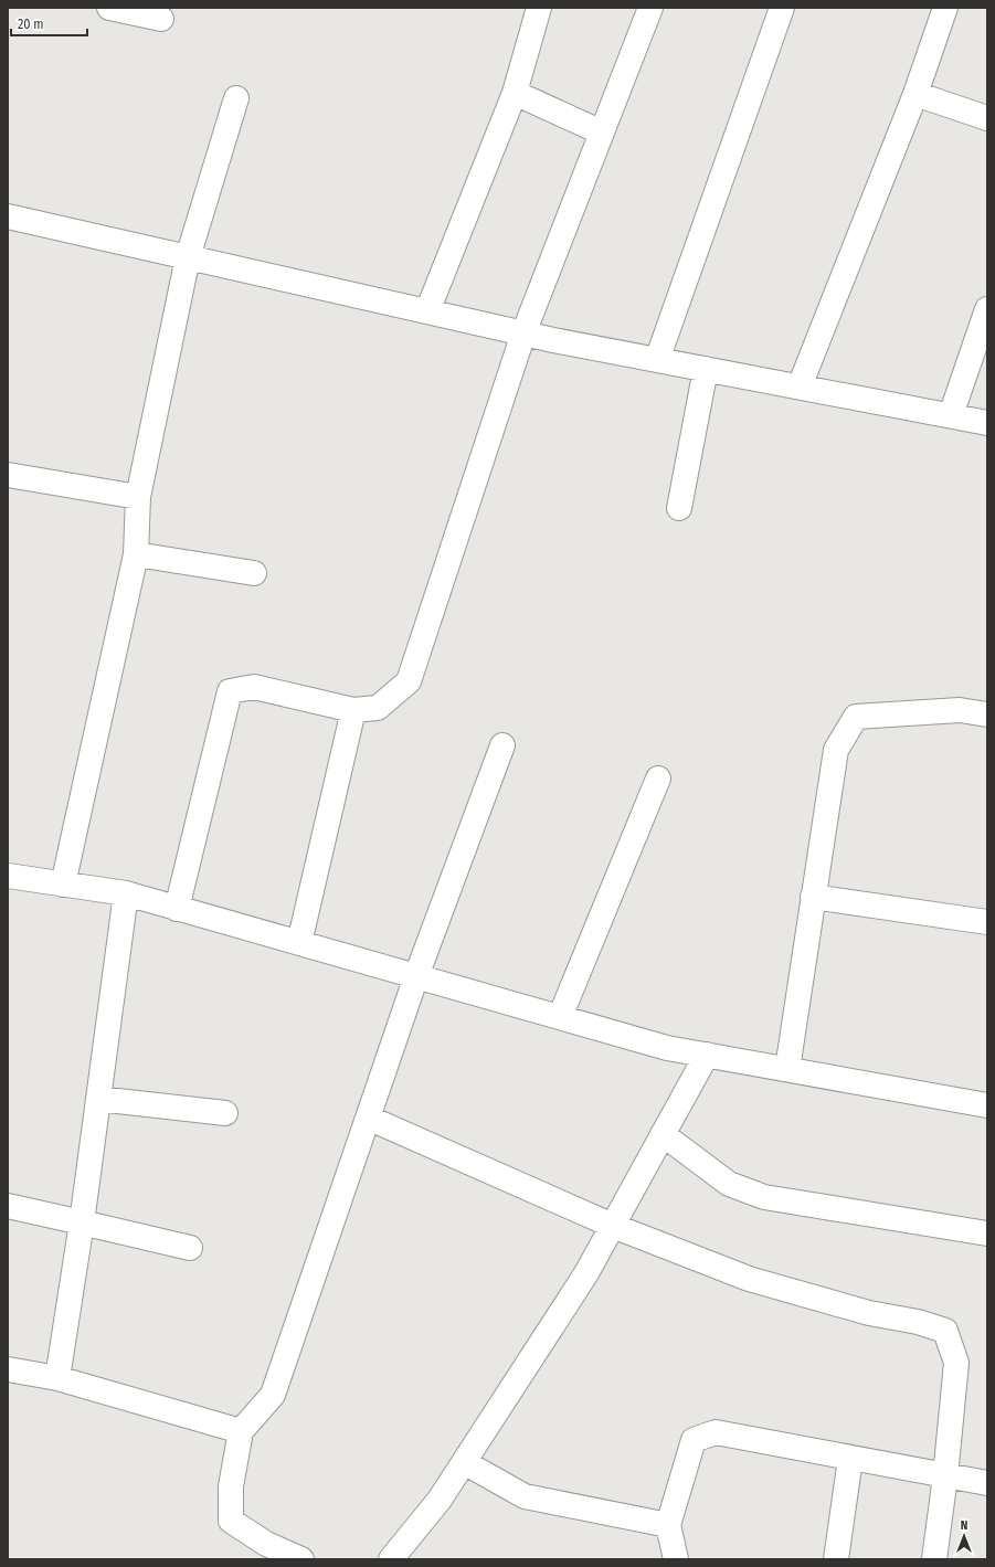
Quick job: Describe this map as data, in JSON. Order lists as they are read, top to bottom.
{
  "scale_bar": "20 m",
  "north": "top"
}
